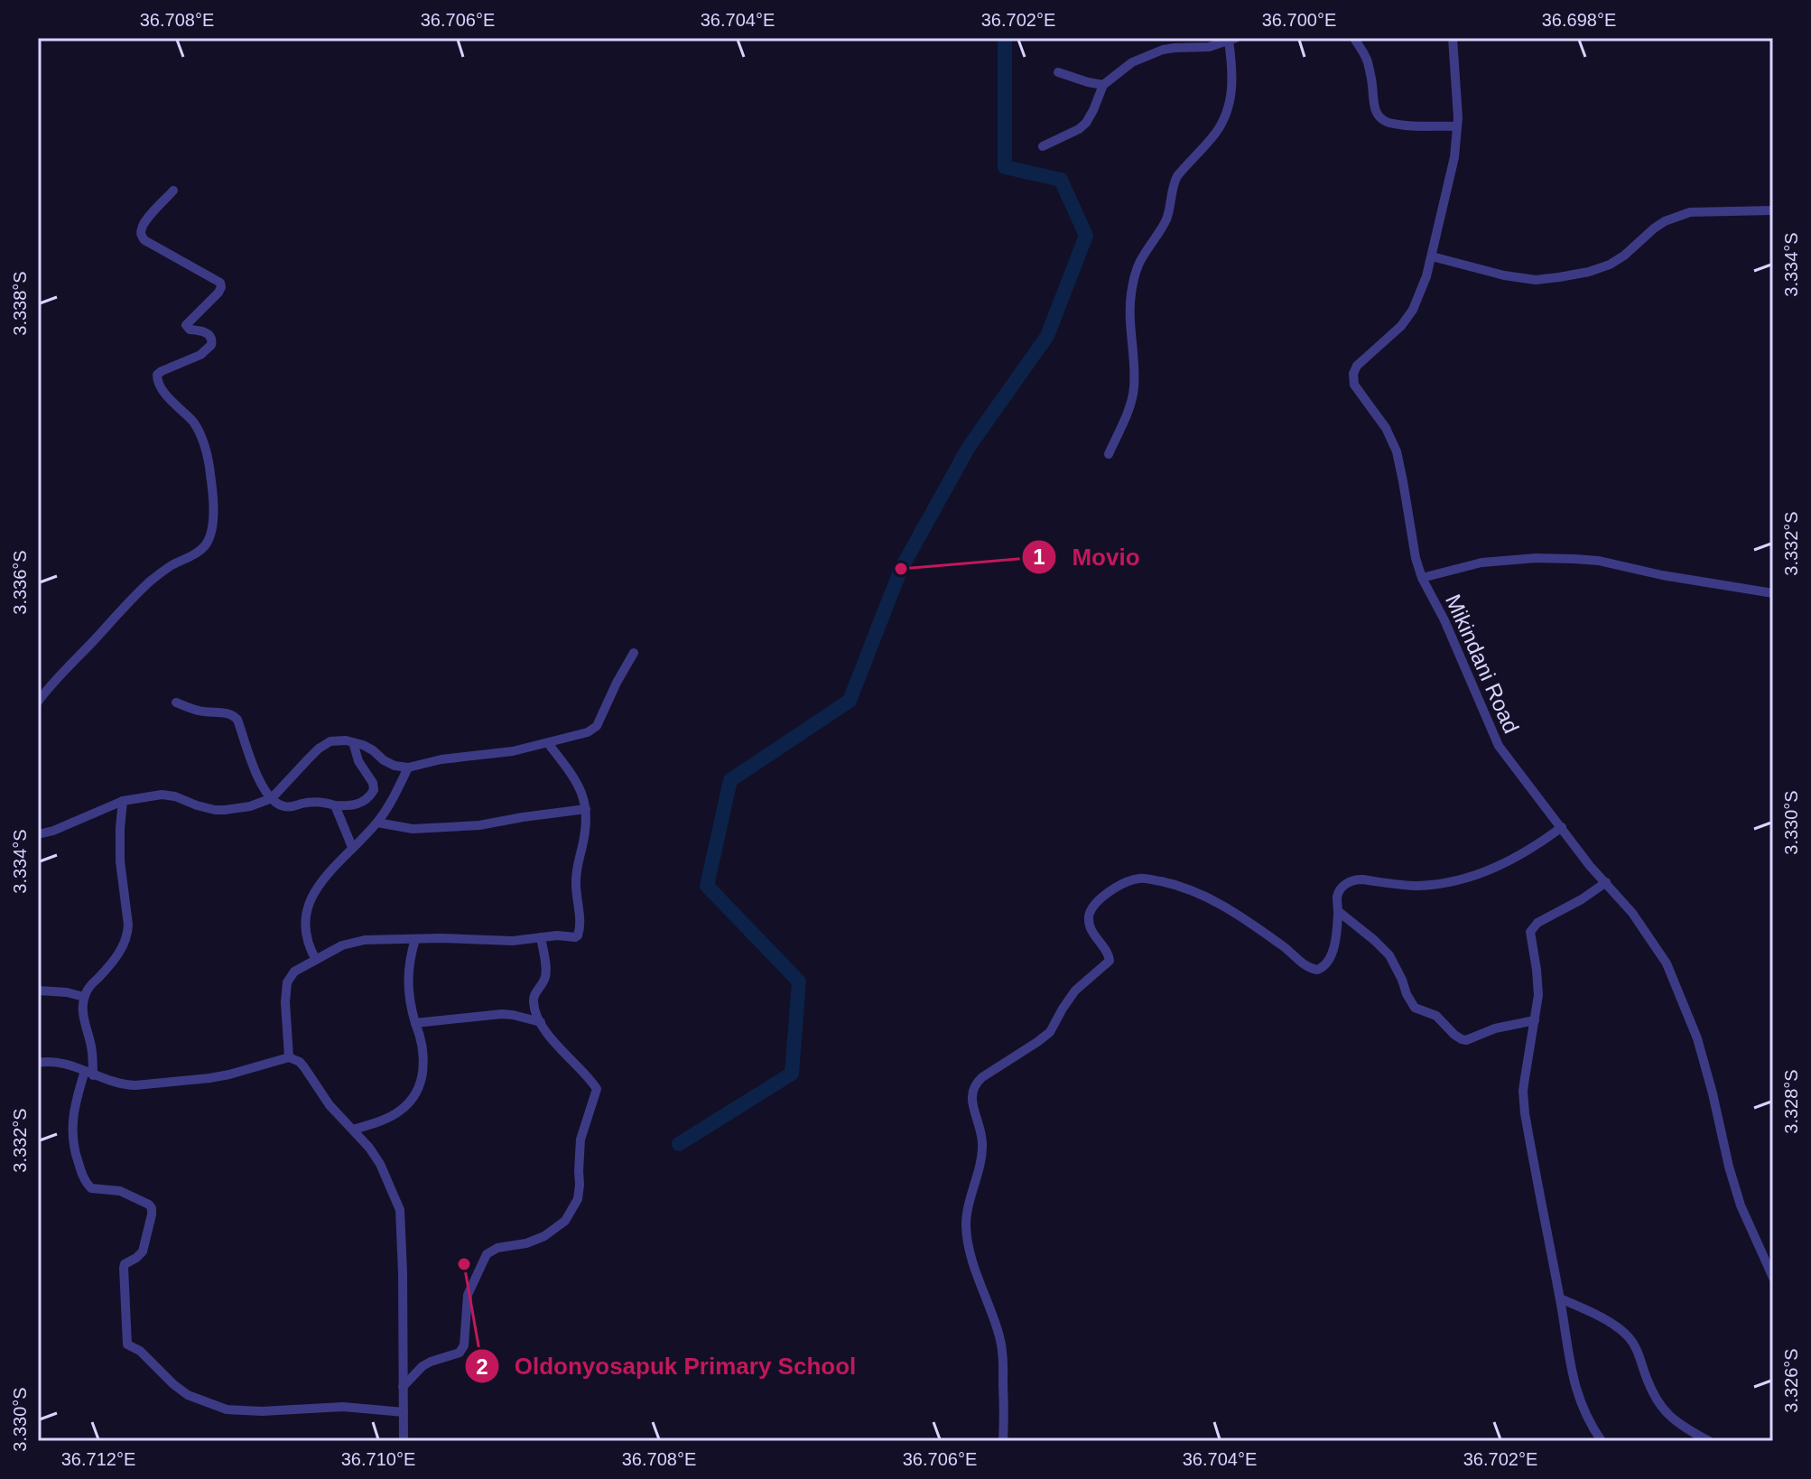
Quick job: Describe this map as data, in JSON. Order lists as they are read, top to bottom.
{
  "streets": {
    "street": ["Mikindani Road"]
  },
  "places": ["Movio", "Oldonyosapuk Primary School"],
  "coordinates": [
    "36.708°E",
    "36.706°E",
    "36.704°E",
    "36.702°E",
    "36.700°E",
    "36.698°E",
    "3.334°S",
    "3.338°S",
    "3.332°S",
    "3.336°S",
    "3.330°S",
    "3.328°S",
    "3.326°S",
    "36.712°E",
    "36.710°E"
  ]
}
